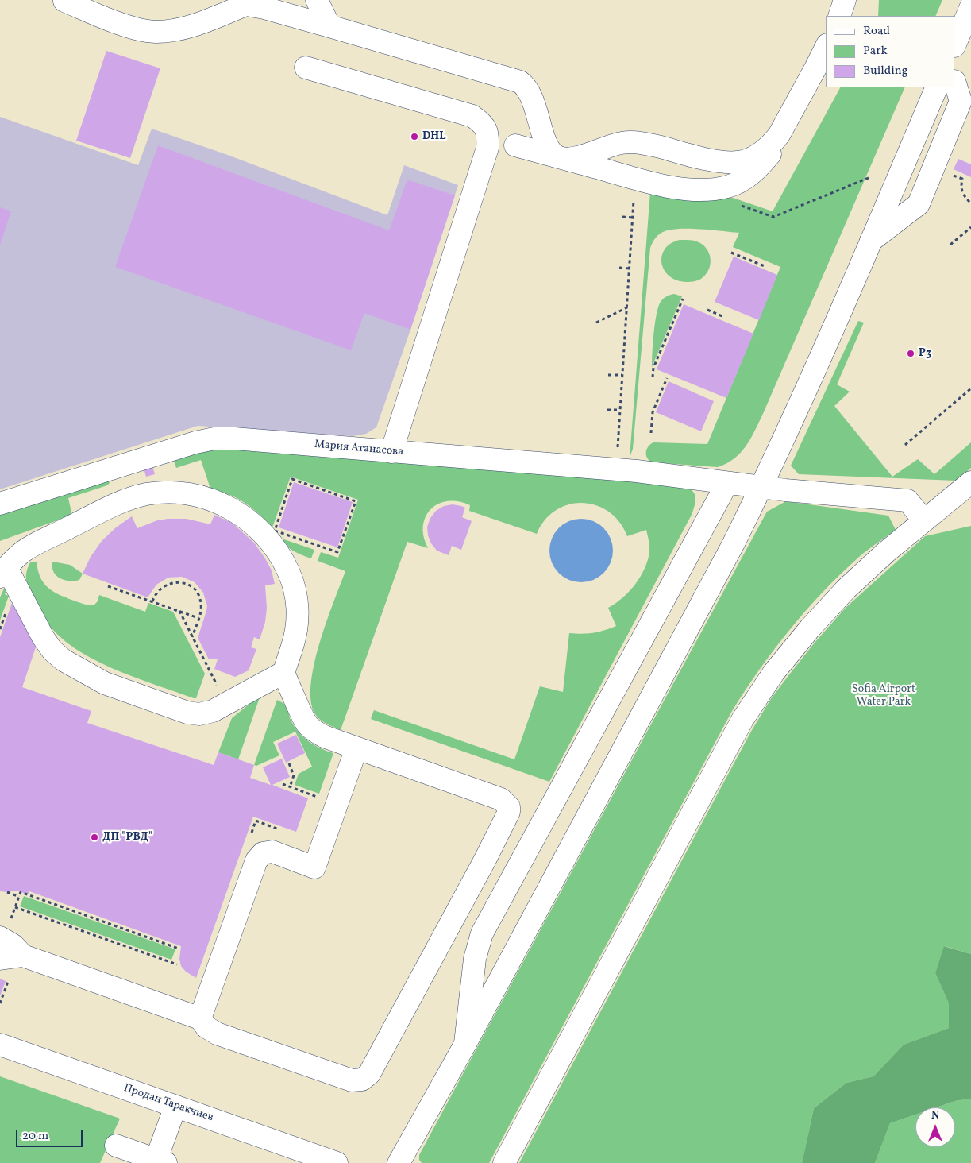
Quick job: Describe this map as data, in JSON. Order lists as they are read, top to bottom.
{
  "streets": {
    "main road": ["Мария Атанасова", "Продан Таракчиев"]
  },
  "parks": ["Sofia Airport Water Park"],
  "places": ["DHL", "P3", "ДП \"РВД\""],
  "legend": ["Road", "Park", "Building"],
  "scale_bar": "20 m",
  "north": "top"
}
